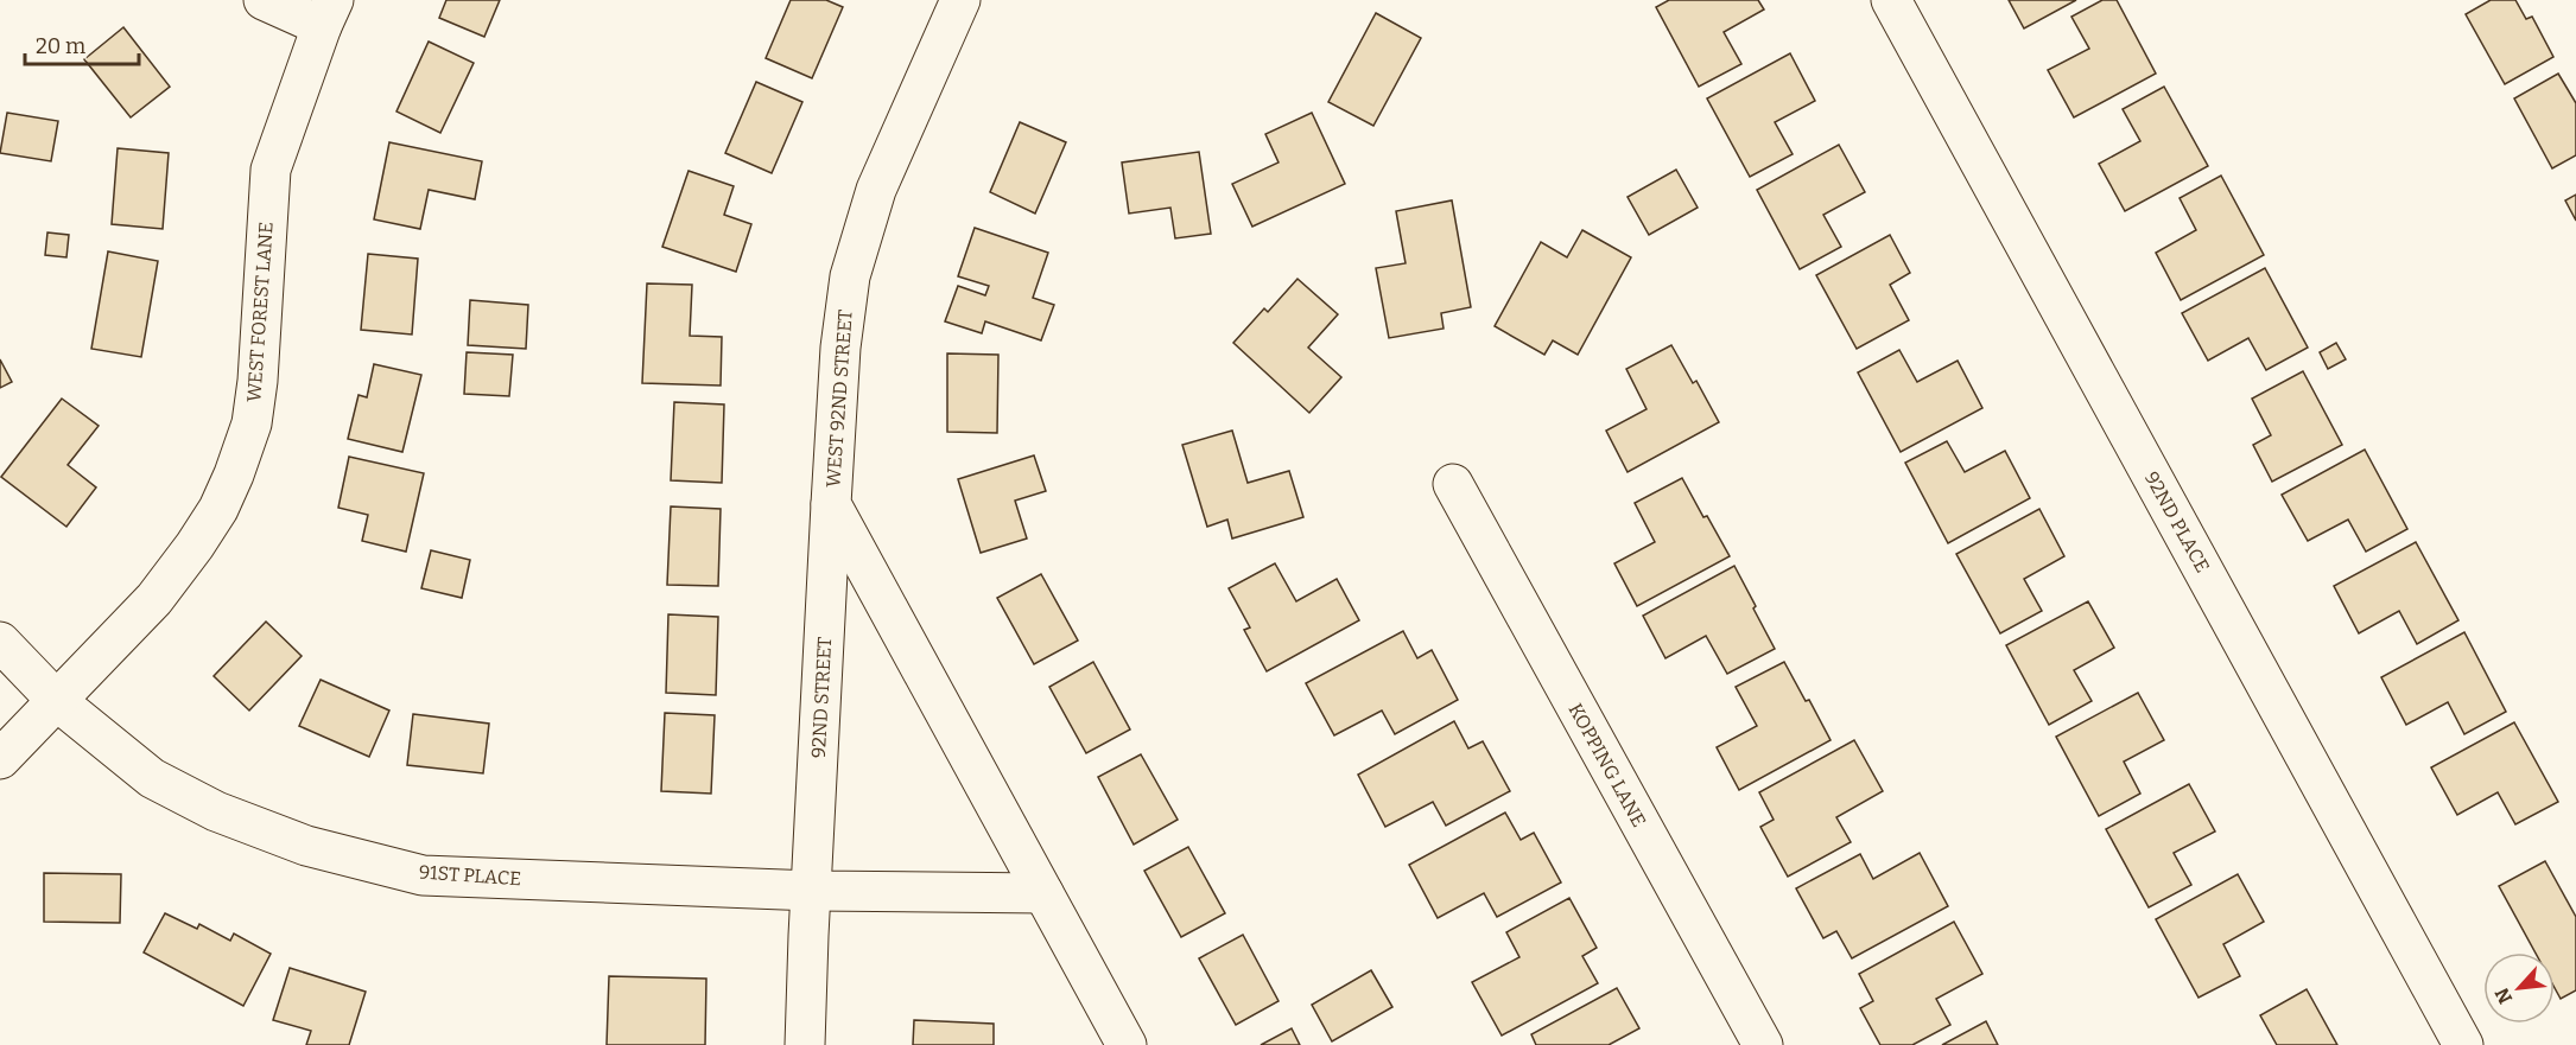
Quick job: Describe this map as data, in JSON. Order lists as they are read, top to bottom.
{
  "streets": {
    "street": [
      "WEST FOREST LANE",
      "WEST 92ND STREET",
      "92ND PLACE",
      "92ND STREET",
      "KOPPING LANE",
      "91ST PLACE"
    ]
  },
  "crossings": [
    ["WEST FOREST LANE", "91ST PLACE"],
    ["WEST 92ND STREET", "92ND STREET"],
    ["92ND STREET", "91ST PLACE"]
  ],
  "scale_bar": "20 m",
  "north": "bottom left"
}
